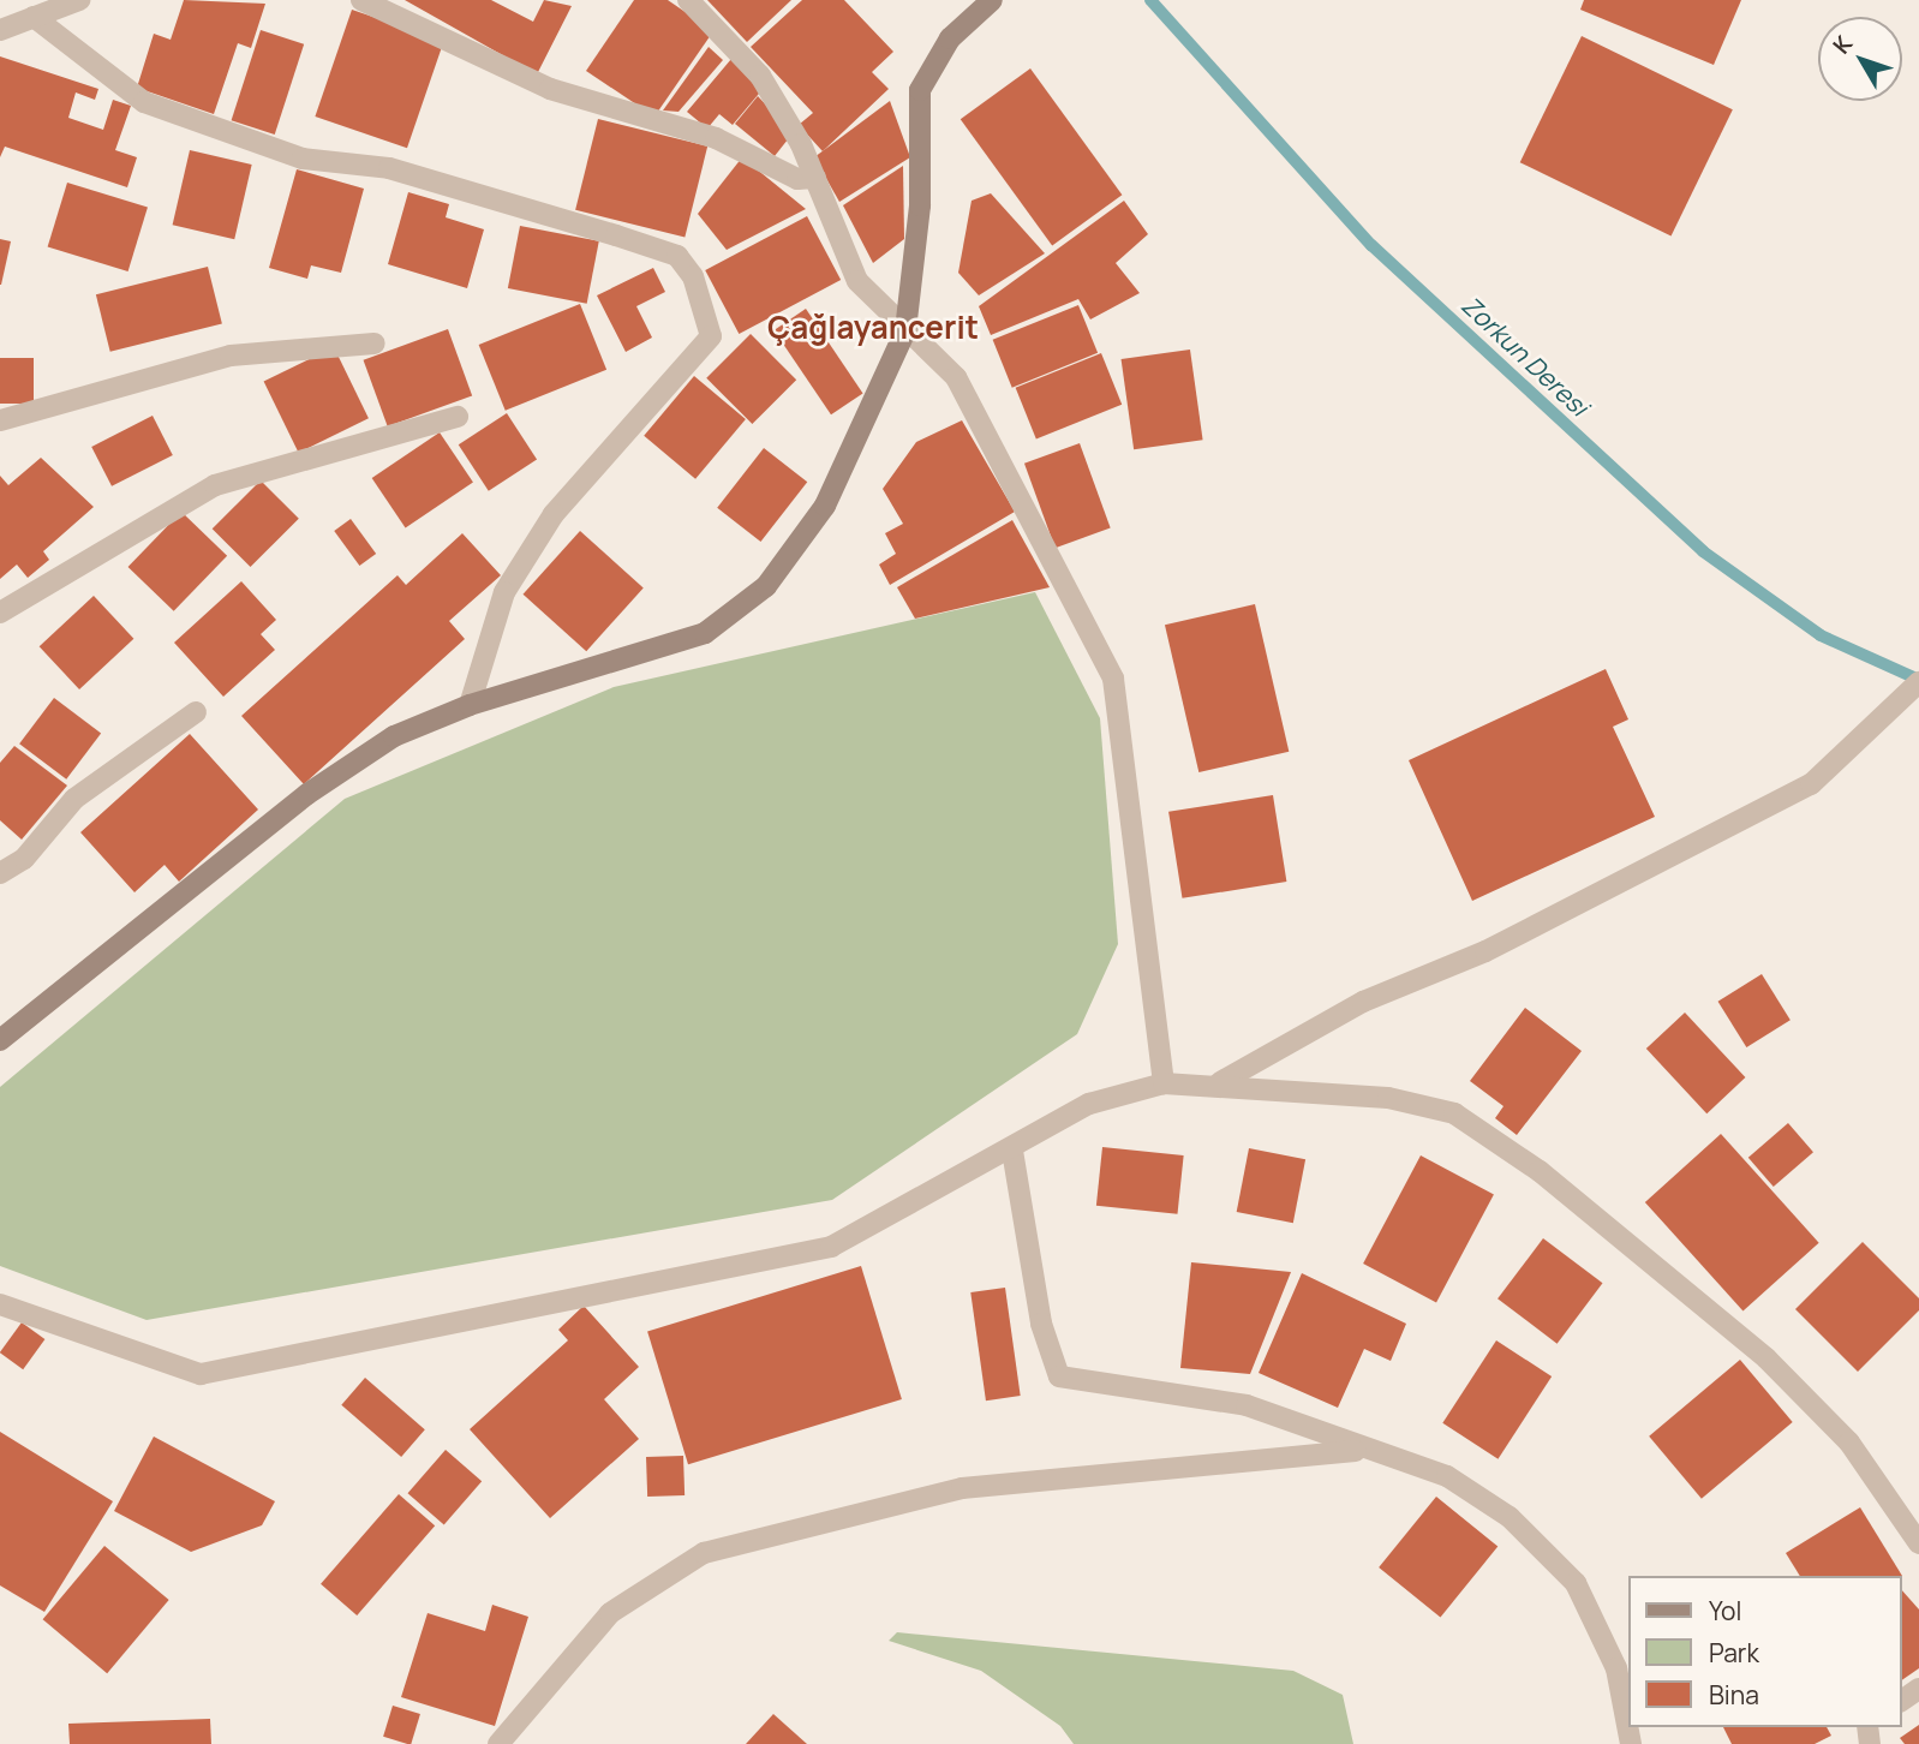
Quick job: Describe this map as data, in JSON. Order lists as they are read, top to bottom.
{
  "districts": ["Çağlayancerit"],
  "water": ["Zorkun Deresi"],
  "legend": ["Yol", "Park", "Bina"],
  "north": "top left"
}
